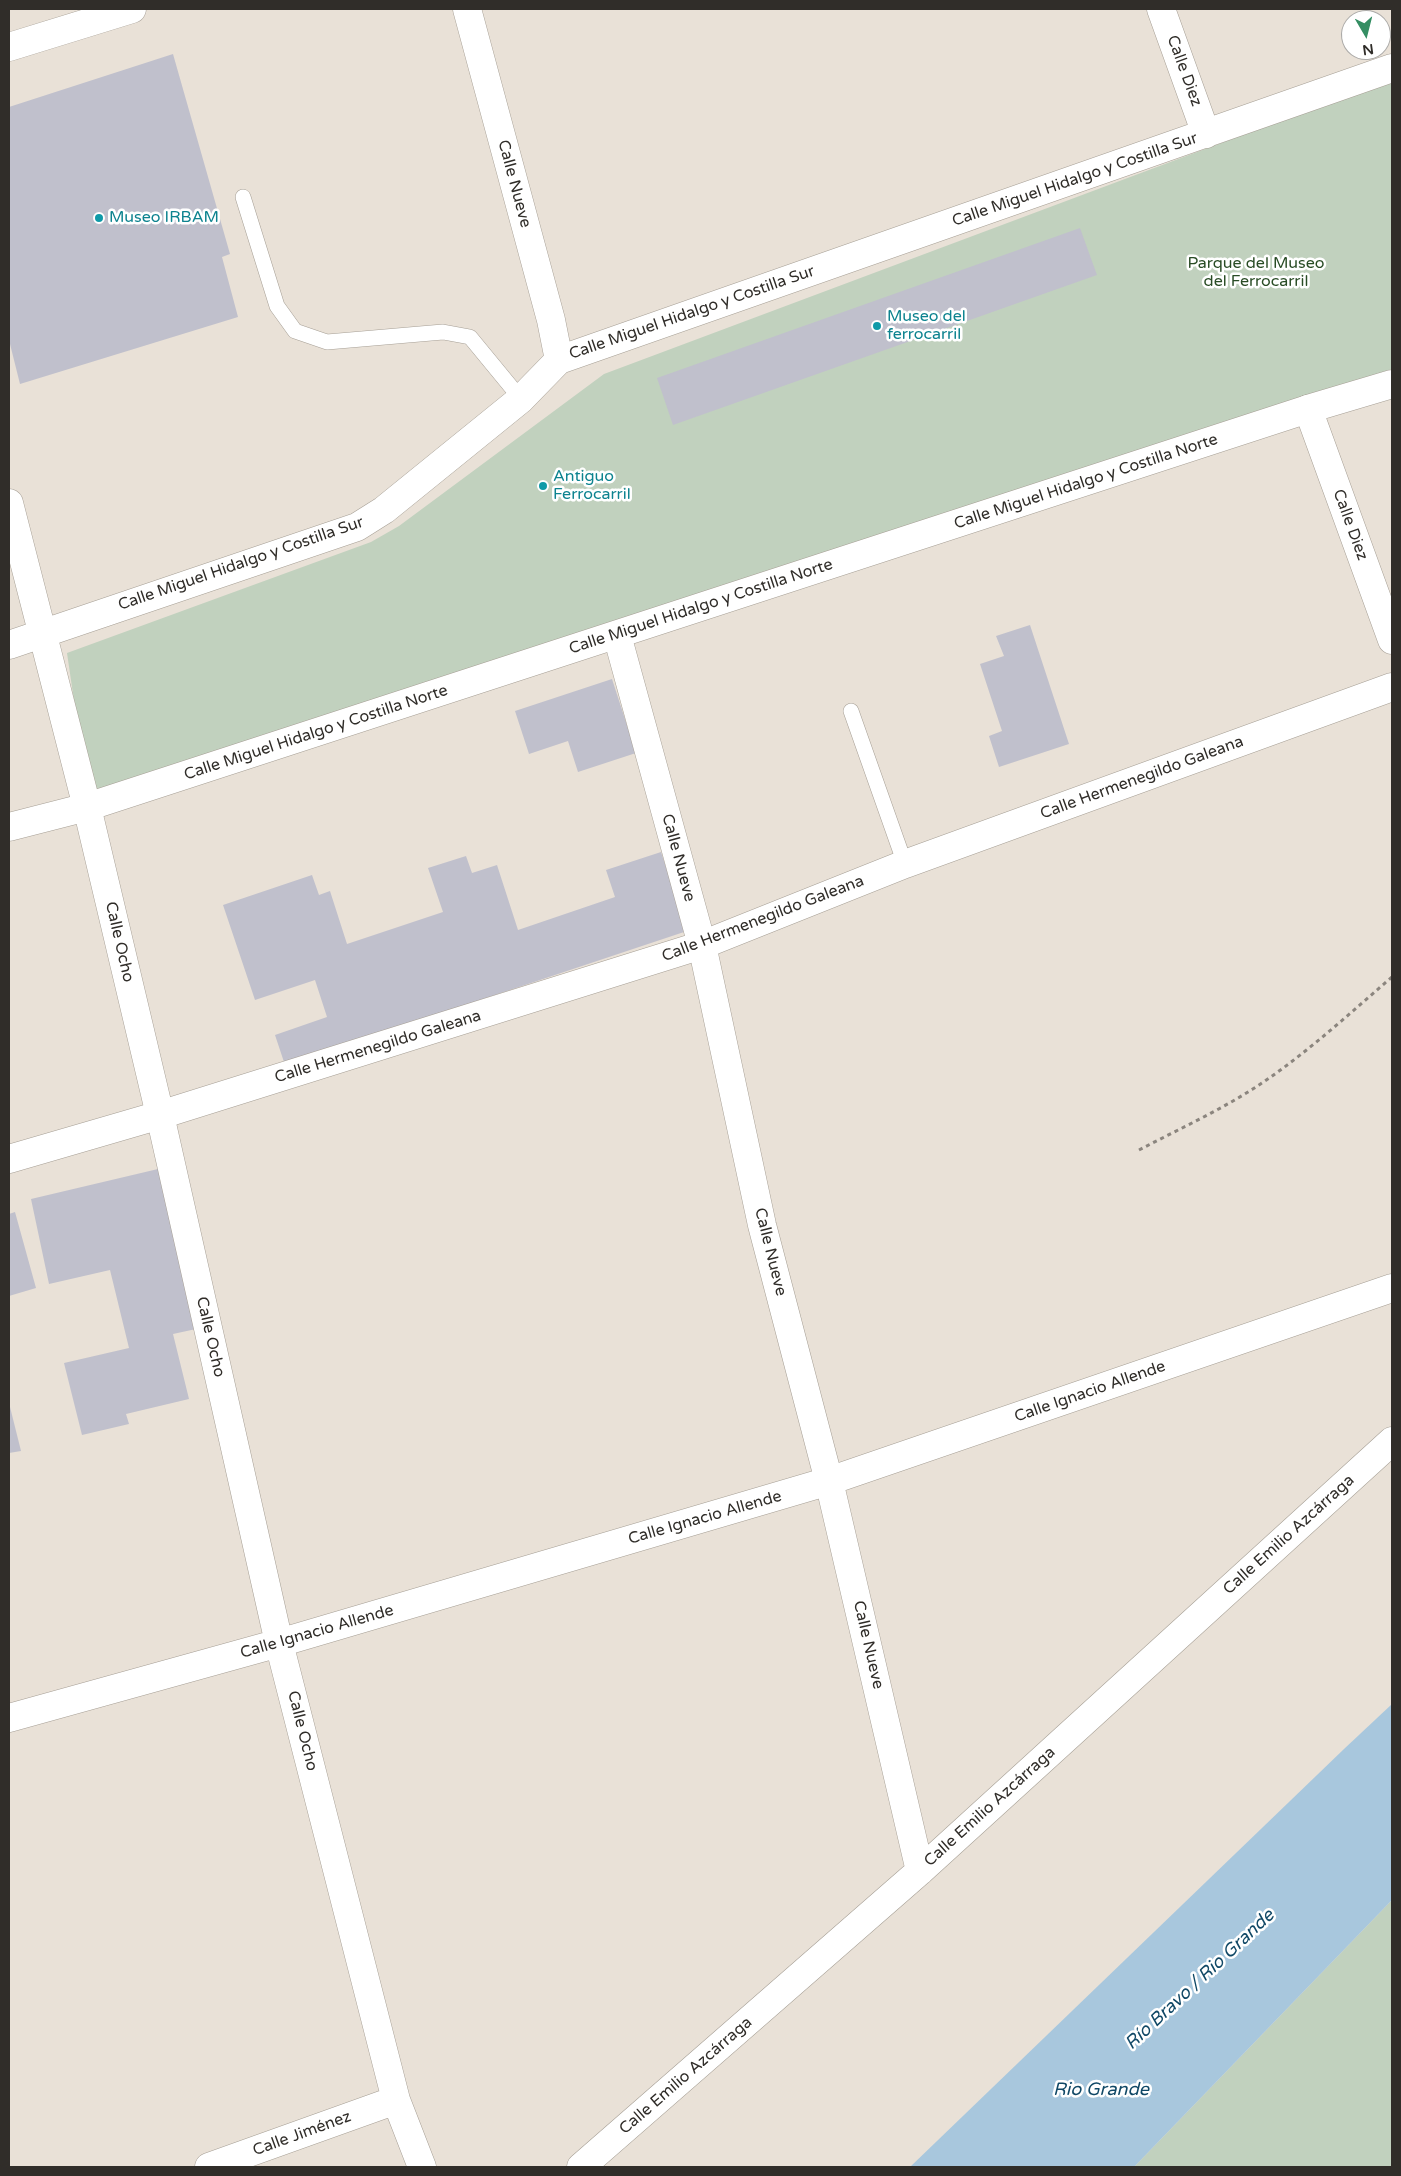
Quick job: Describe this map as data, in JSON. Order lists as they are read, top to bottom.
{
  "streets": {
    "street": [
      "Calle Diez",
      "Calle Miguel Hidalgo y Costilla Sur",
      "Calle Nueve",
      "Calle Miguel Hidalgo y Costilla Norte",
      "Calle Hermenegildo Galeana",
      "Calle Ocho",
      "Calle Ignacio Allende",
      "Calle Emilio Azcárraga",
      "Calle Jiménez"
    ]
  },
  "crossings": [
    ["Calle Diez", "Calle Miguel Hidalgo y Costilla Sur"],
    ["Calle Diez", "Calle Miguel Hidalgo y Costilla Norte"],
    ["Calle Miguel Hidalgo y Costilla Sur", "Calle Nueve"],
    ["Calle Miguel Hidalgo y Costilla Sur", "Calle Ocho"],
    ["Calle Nueve", "Calle Miguel Hidalgo y Costilla Norte"],
    ["Calle Nueve", "Calle Hermenegildo Galeana"],
    ["Calle Nueve", "Calle Ignacio Allende"],
    ["Calle Nueve", "Calle Emilio Azcárraga"],
    ["Calle Miguel Hidalgo y Costilla Norte", "Calle Ocho"],
    ["Calle Hermenegildo Galeana", "Calle Ocho"],
    ["Calle Ocho", "Calle Ignacio Allende"],
    ["Calle Ocho", "Calle Jiménez"]
  ],
  "water": ["Río Bravo / Rio Grande", "Rio Grande"],
  "parks": ["Parque del Museo del Ferrocarril"],
  "places": ["Museo IRBAM", "Museo del ferrocarril", "Antiguo Ferrocarril"],
  "north": "bottom"
}
